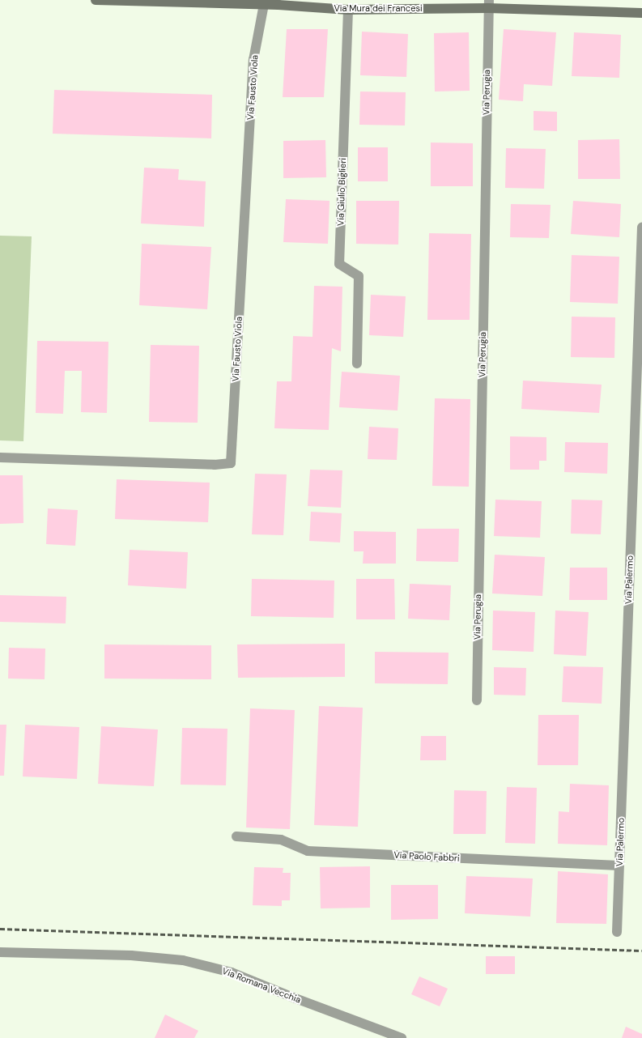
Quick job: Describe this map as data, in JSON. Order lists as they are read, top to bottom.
{
  "streets": {
    "street": [
      "Via Mura dei Francesi",
      "Via Fausto Viola",
      "Via Perugia",
      "Via Giulio Biglieri",
      "Via Palermo",
      "Via Paolo Fabbri",
      "Via Romana Vecchia"
    ]
  },
  "crossings": [
    ["Via Mura dei Francesi", "Via Fausto Viola"],
    ["Via Mura dei Francesi", "Via Perugia"],
    ["Via Mura dei Francesi", "Via Giulio Biglieri"],
    ["Via Palermo", "Via Paolo Fabbri"]
  ]
}
